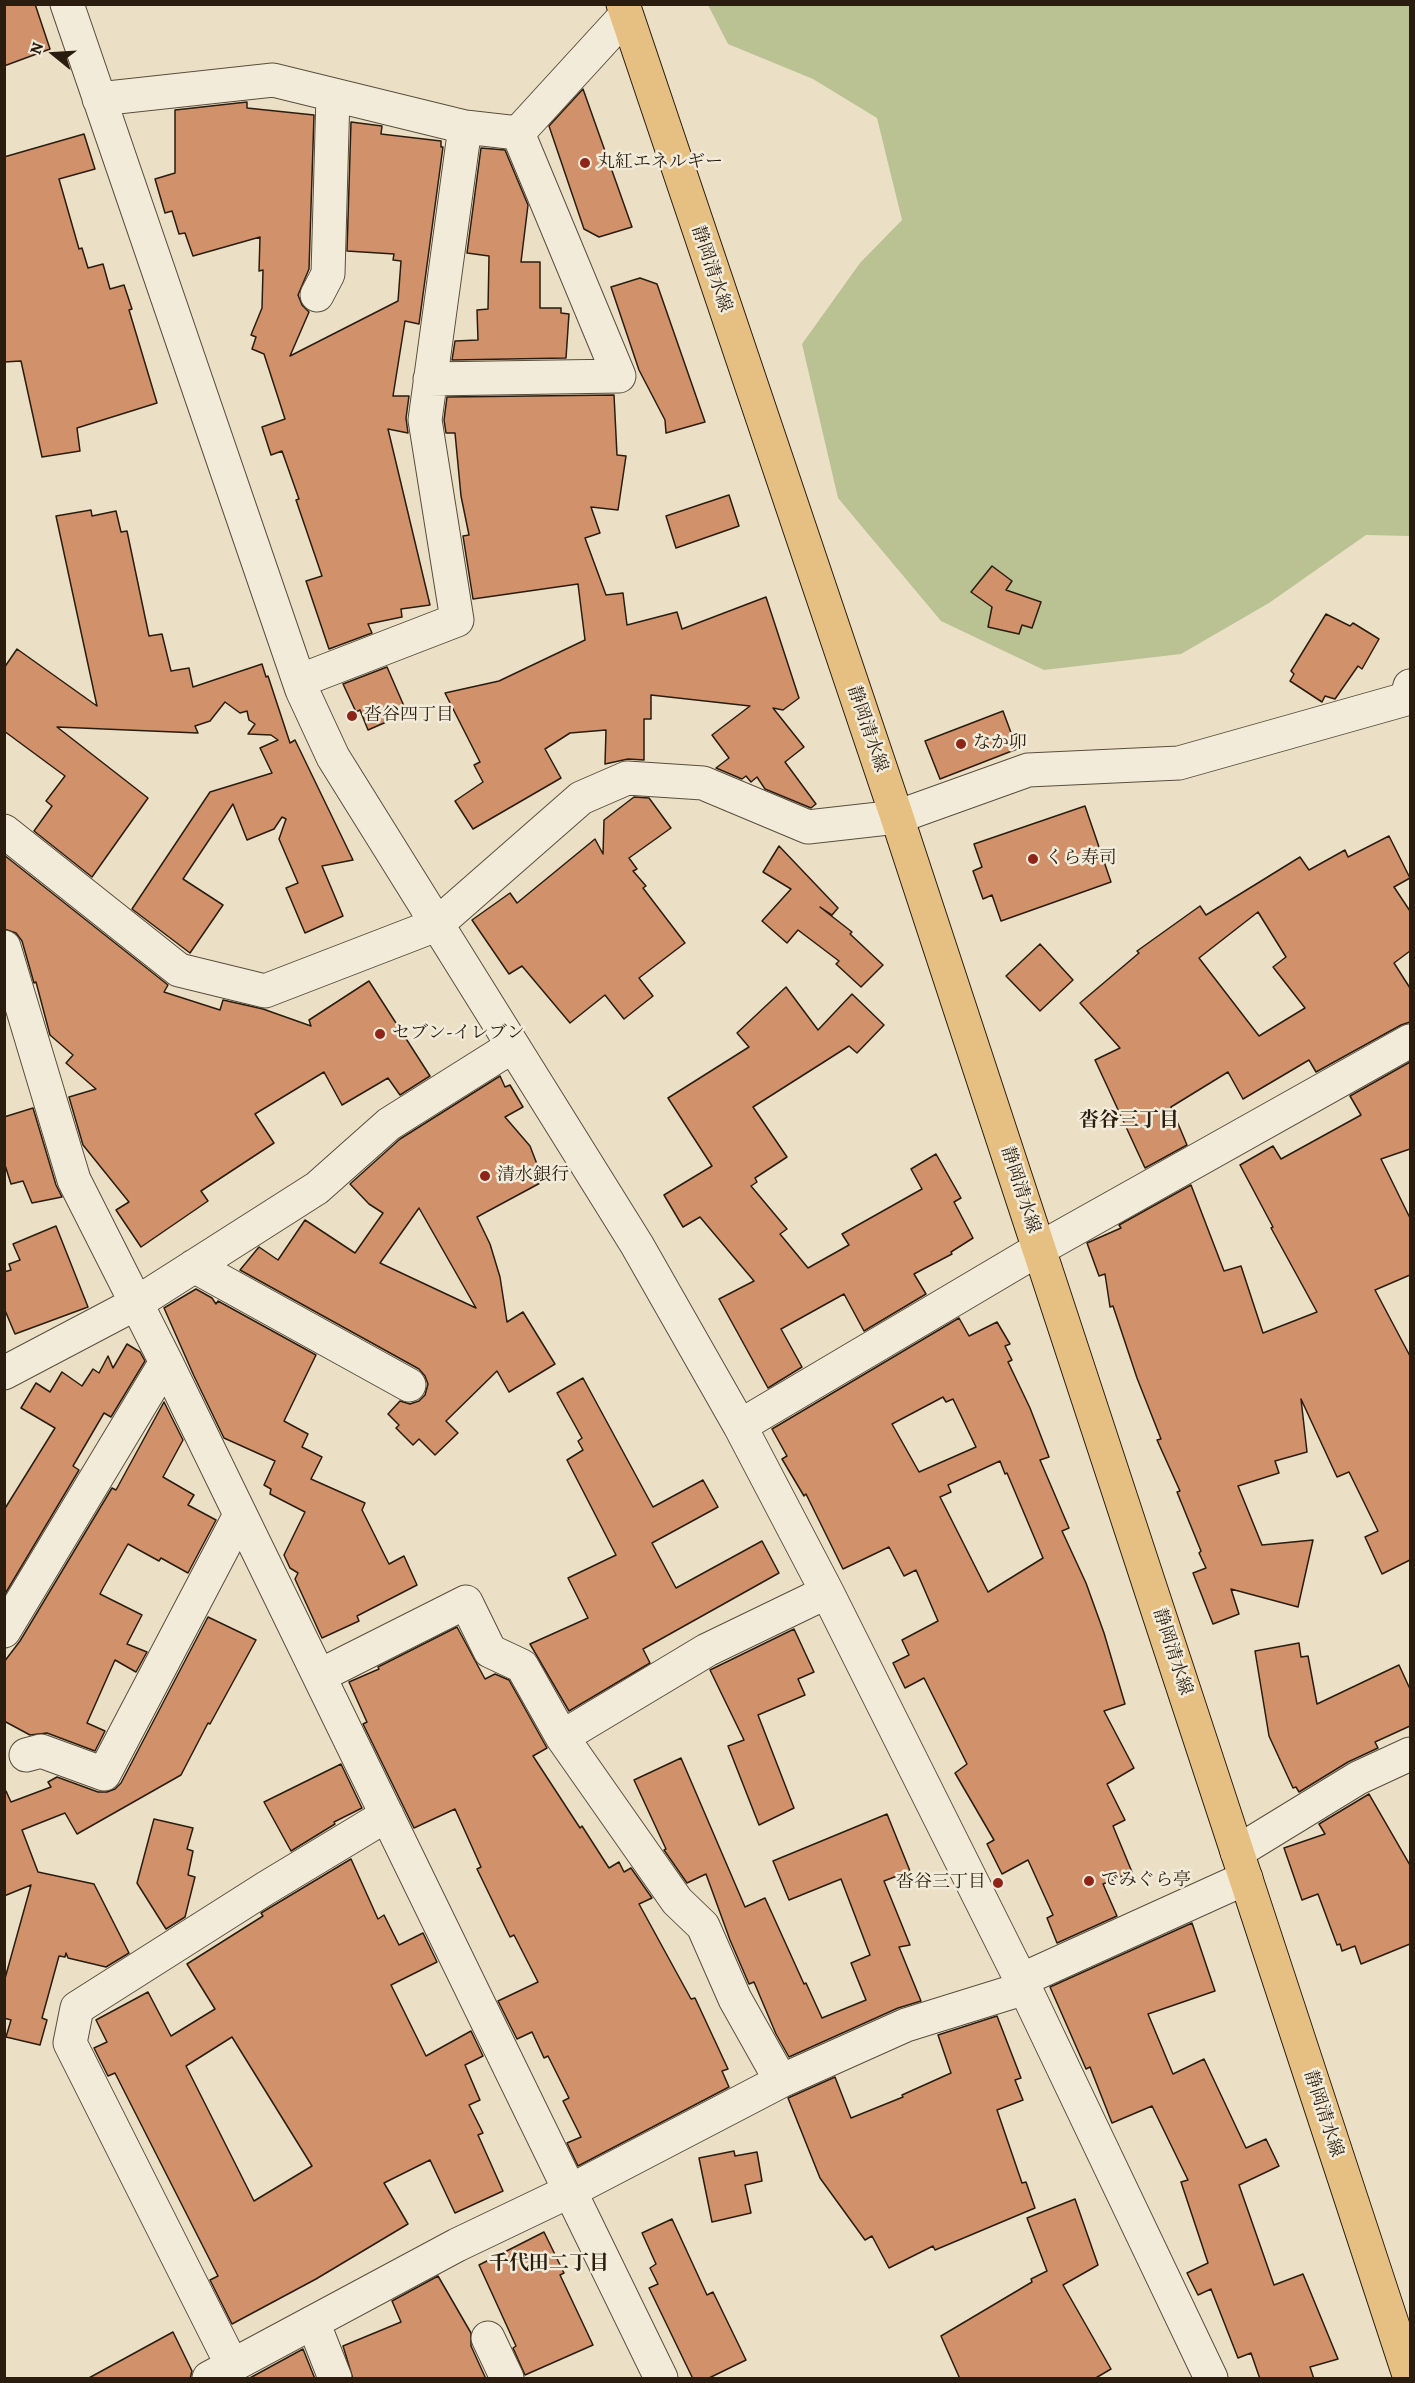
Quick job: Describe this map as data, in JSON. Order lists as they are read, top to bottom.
{
  "streets": {
    "main road": ["静岡清水線"]
  },
  "districts": ["沓谷三丁目", "千代田二丁目"],
  "places": [
    "丸紅エネルギー",
    "沓谷四丁目",
    "なか卯",
    "くら寿司",
    "セブン-イレブン",
    "清水銀行",
    "でみぐら亭",
    "沓谷三丁目"
  ],
  "north": "left"
}
